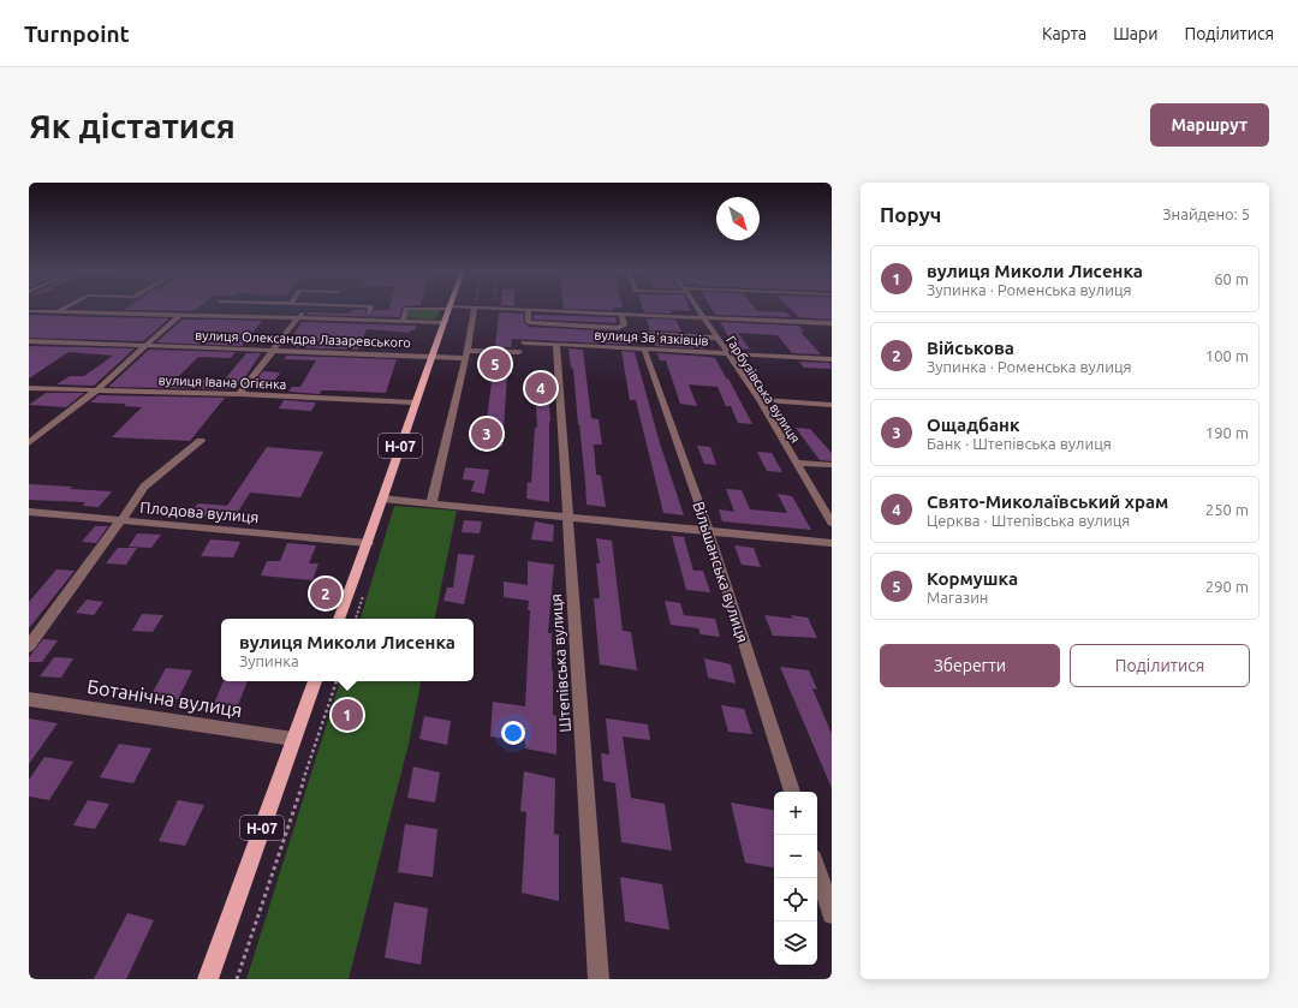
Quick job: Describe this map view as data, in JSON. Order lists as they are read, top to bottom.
{
  "streets": {
    "main road": ["Н-07"],
    "street": [
      "вулиця Звʼязківців",
      "вулиця Олександра Лазаревського",
      "вулиця Івана Огієнка",
      "Гарбузівська вулиця",
      "Плодова вулиця",
      "Вільшанська вулиця",
      "Штепівська вулиця",
      "Ботанічна вулиця"
    ]
  },
  "crossings": [
    ["вулиця Звʼязківців", "Гарбузівська вулиця"],
    ["вулиця Звʼязківців", "Вільшанська вулиця"],
    ["вулиця Звʼязківців", "Штепівська вулиця"],
    ["вулиця Олександра Лазаревського", "Н-07"],
    ["вулиця Івана Огієнка", "Н-07"],
    ["Н-07", "Плодова вулиця"],
    ["Н-07", "Ботанічна вулиця"]
  ],
  "north": "bottom right",
  "page": {
    "header": "Turnpoint",
    "nav": ["Карта", "Шари", "Поділитися"],
    "buttons": [
      "Маршрут",
      ["Зберегти", "Поділитися"]
    ],
    "title": "Як дістатися",
    "heading": ["Поруч", "Знайдено: 5"],
    "list": [
      {
        "mark": "1",
        "name": "вулиця Миколи Лисенка",
        "note": "Зупинка · Роменська вулиця",
        "value": "60 m"
      },
      {
        "mark": "2",
        "name": "Військова",
        "note": "Зупинка · Роменська вулиця",
        "value": "100 m"
      },
      {
        "mark": "3",
        "name": "Ощадбанк",
        "note": "Банк · Штепівська вулиця",
        "value": "190 m"
      },
      {
        "mark": "4",
        "name": "Свято-Миколаївський храм",
        "note": "Церква · Штепівська вулиця",
        "value": "250 m"
      },
      {
        "mark": "5",
        "name": "Кормушка",
        "note": "Магазин",
        "value": "290 m"
      }
    ],
    "pins": [
      "5",
      "4",
      "3",
      "2",
      "1"
    ],
    "popup": ["вулиця Миколи Лисенка", "Зупинка"],
    "map_buttons": ["+", "−"]
  }
}
